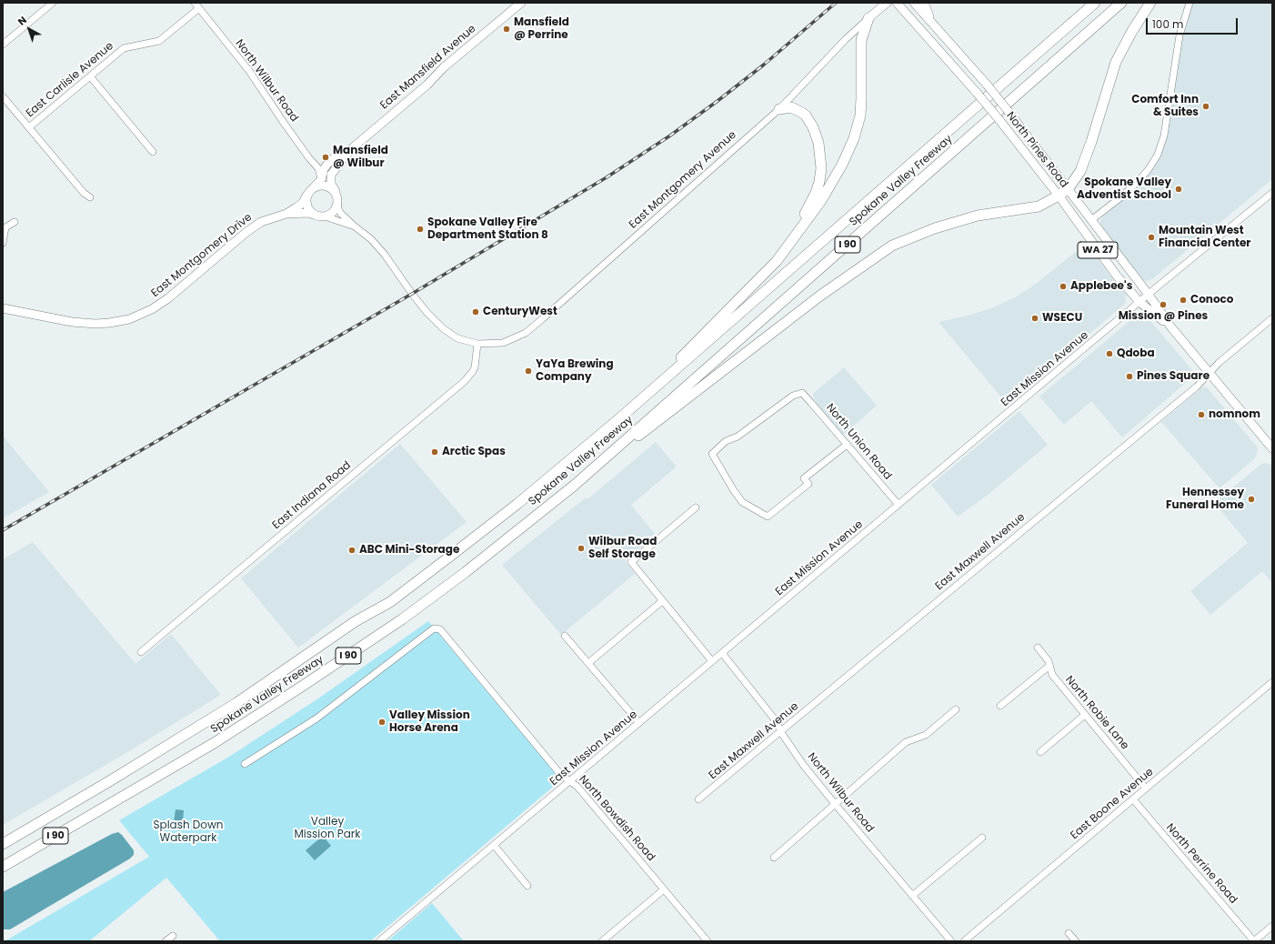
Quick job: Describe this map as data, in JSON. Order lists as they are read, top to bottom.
{
  "streets": {
    "highway": ["Spokane Valley Freeway", "I 90"],
    "main road": [
      "East Mansfield Avenue",
      "North Pines Road",
      "East Montgomery Avenue",
      "WA 27",
      "East Montgomery Drive"
    ],
    "street": [
      "East Carlisle Avenue",
      "North Wilbur Road",
      "East Mission Avenue",
      "North Union Road",
      "East Indiana Road",
      "East Maxwell Avenue",
      "North Robie Lane",
      "East Boone Avenue",
      "North Bowdish Road",
      "North Perrine Road"
    ]
  },
  "crossings": [
    ["East Mansfield Avenue", "East Montgomery Drive"],
    ["East Carlisle Avenue", "North Wilbur Road"],
    ["North Wilbur Road", "East Mission Avenue"],
    ["North Wilbur Road", "East Maxwell Avenue"],
    ["North Pines Road", "East Mission Avenue"],
    ["North Pines Road", "East Maxwell Avenue"],
    ["East Montgomery Avenue", "East Indiana Road"],
    ["East Mission Avenue", "North Union Road"],
    ["East Mission Avenue", "North Bowdish Road"],
    ["North Robie Lane", "East Boone Avenue"],
    ["East Boone Avenue", "North Perrine Road"]
  ],
  "parks": ["Valley Mission Park", "Splash Down Waterpark"],
  "places": [
    "Mansfield @ Perrine",
    "Comfort Inn & Suites",
    "Mansfield @ Wilbur",
    "Spokane Valley Adventist School",
    "Spokane Valley Fire Department Station 8",
    "Mountain West Financial Center",
    "Applebee's",
    "Conoco",
    "Mission @ Pines",
    "CenturyWest",
    "WSECU",
    "Qdoba",
    "YaYa Brewing Company",
    "Pines Square",
    "nomnom",
    "Arctic Spas",
    "Hennessey Funeral Home",
    "Wilbur Road Self Storage",
    "ABC Mini-Storage",
    "Valley Mission Horse Arena"
  ],
  "scale_bar": "100 m",
  "north": "top left"
}
